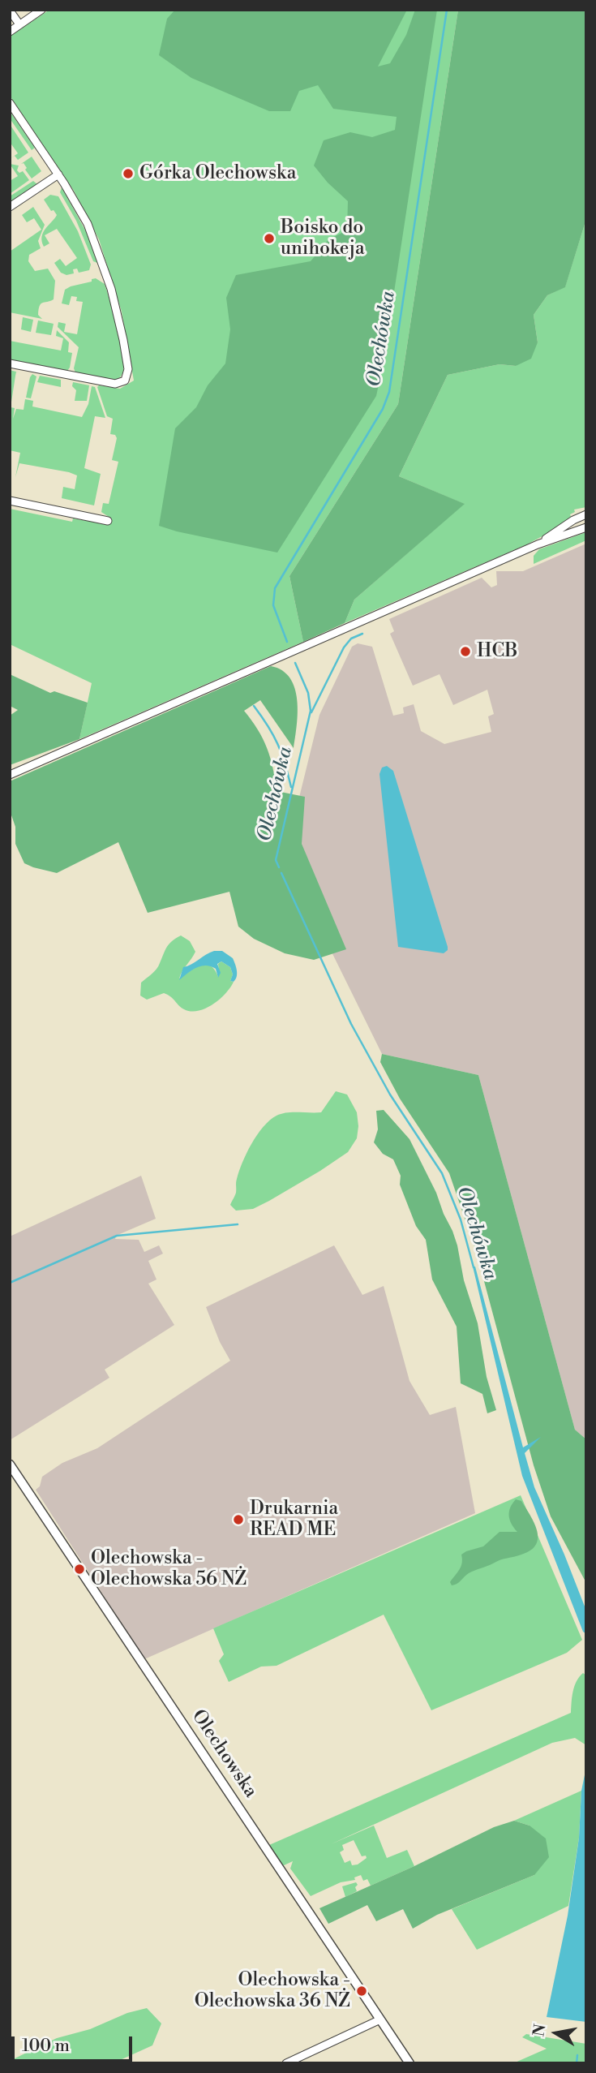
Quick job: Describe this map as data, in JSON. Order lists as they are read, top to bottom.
{
  "streets": {
    "street": ["Olechowska"]
  },
  "water": ["Olechówka"],
  "places": [
    "Górka Olechowska",
    "Boisko do unihokeja",
    "HCB",
    "Drukarnia READ ME",
    "Olechowska - Olechowska 56 NŻ",
    "Olechowska - Olechowska 36 NŻ"
  ],
  "scale_bar": "100 m",
  "north": "left"
}
